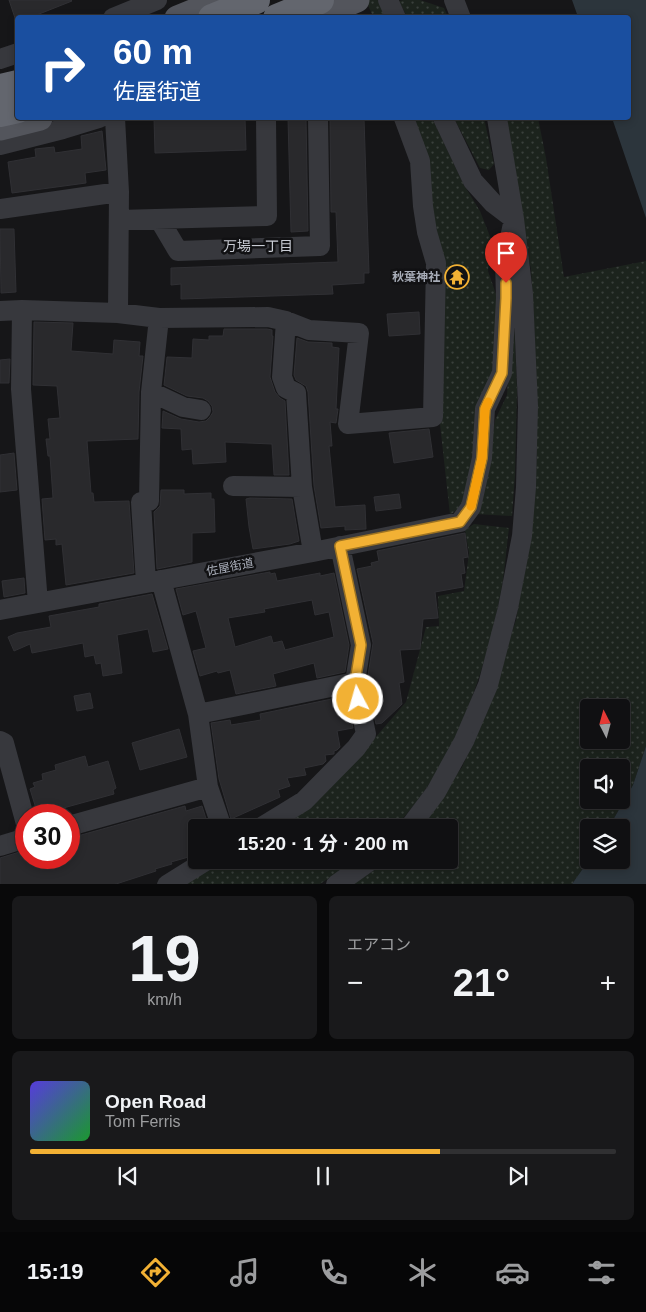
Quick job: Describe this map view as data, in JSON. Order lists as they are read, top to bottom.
{
  "streets": {
    "street": ["佐屋街道"]
  },
  "districts": ["万場一丁目"],
  "places": {
    "temple": ["秋葉神社"]
  },
  "north": "top",
  "page": {
    "turn": ["60 m", "佐屋街道"],
    "limit": "30",
    "trip": "15:20 · 1 分 · 200 m",
    "tile": [
      ["19", "km/h"],
      "エアコン"
    ],
    "heat": ["−", "21°", "+"],
    "song": ["Open Road", "Tom Ferris"],
    "tabs": "15:19"
  }
}
